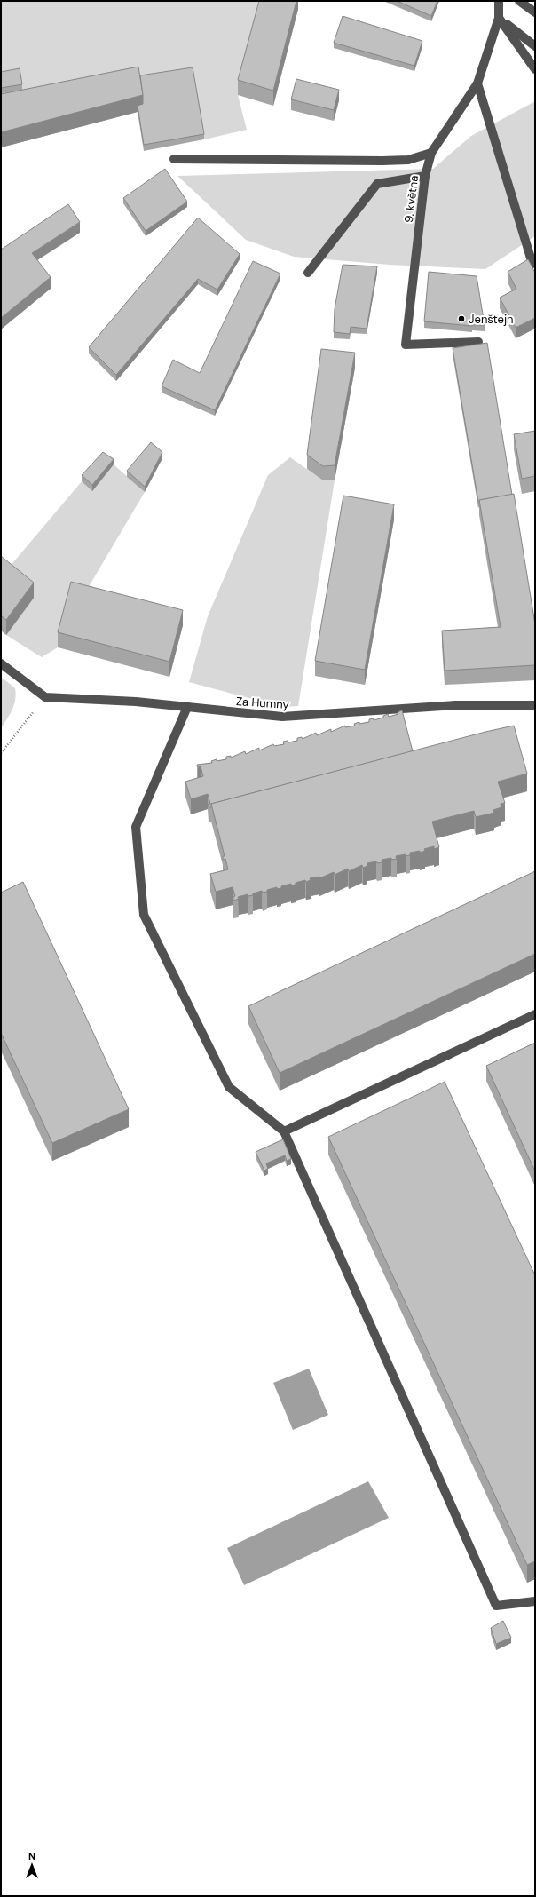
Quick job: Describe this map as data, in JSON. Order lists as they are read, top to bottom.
{
  "streets": {
    "street": ["9. května", "Za Humny"]
  },
  "places": ["Jenštejn"],
  "north": "top"
}
